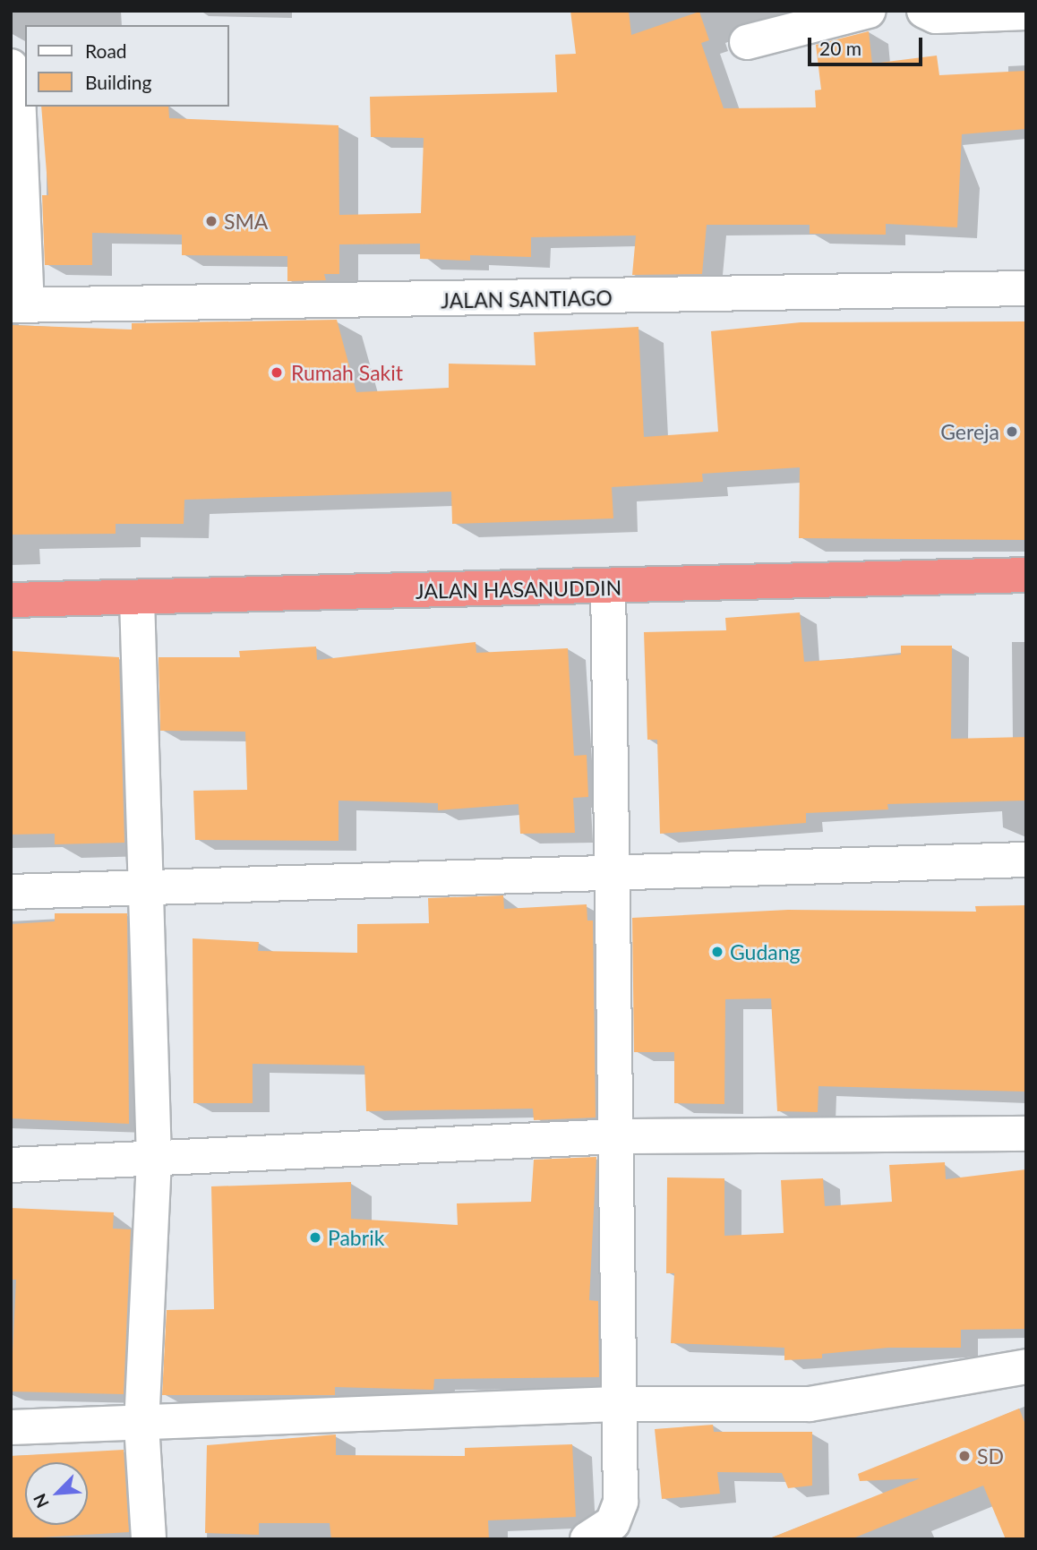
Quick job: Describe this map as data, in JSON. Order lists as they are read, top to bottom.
{
  "streets": {
    "highway": ["JALAN HASANUDDIN"],
    "street": ["JALAN SANTIAGO"]
  },
  "places": [
    "SMA",
    "Rumah Sakit",
    "Gereja",
    "Gudang",
    "Pabrik",
    "SD"
  ],
  "legend": ["Road", "Building"],
  "scale_bar": "20 m",
  "north": "bottom left"
}
